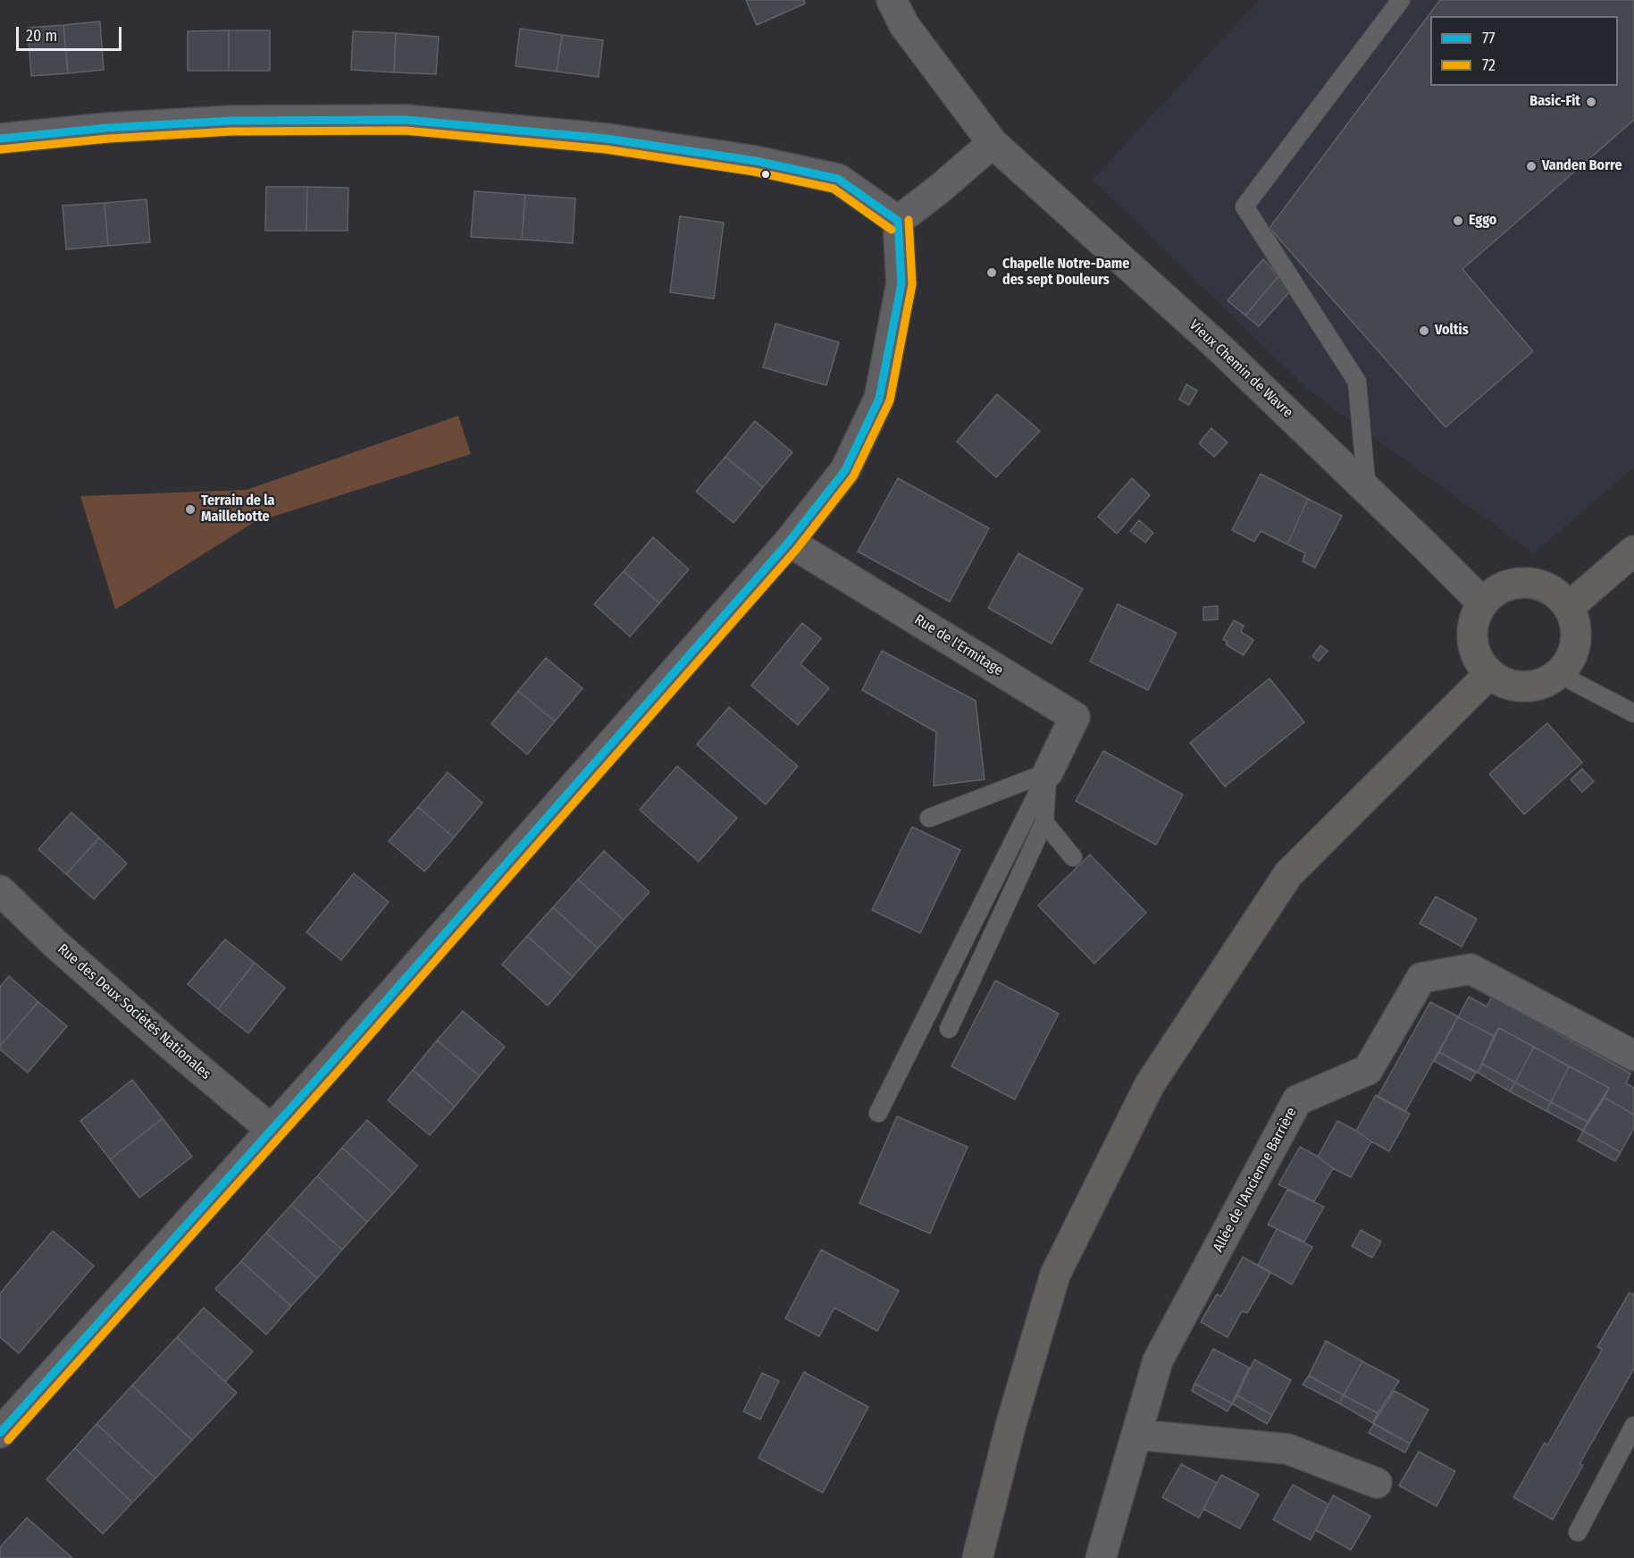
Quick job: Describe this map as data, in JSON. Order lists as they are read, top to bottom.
{
  "streets": {
    "street": [
      "Vieux Chemin de Wavre",
      "Rue de l'Ermitage",
      "Rue des Deux Sociétés Nationales",
      "Allée de l'Ancienne Barrière"
    ]
  },
  "places": [
    "Basic-Fit",
    "Vanden Borre",
    "Eggo",
    "Chapelle Notre-Dame des sept Douleurs",
    "Voltis",
    "Terrain de la Maillebotte"
  ],
  "lines": ["transit line 77", "transit line 72"],
  "legend": ["77", "72"],
  "scale_bar": "20 m"
}
